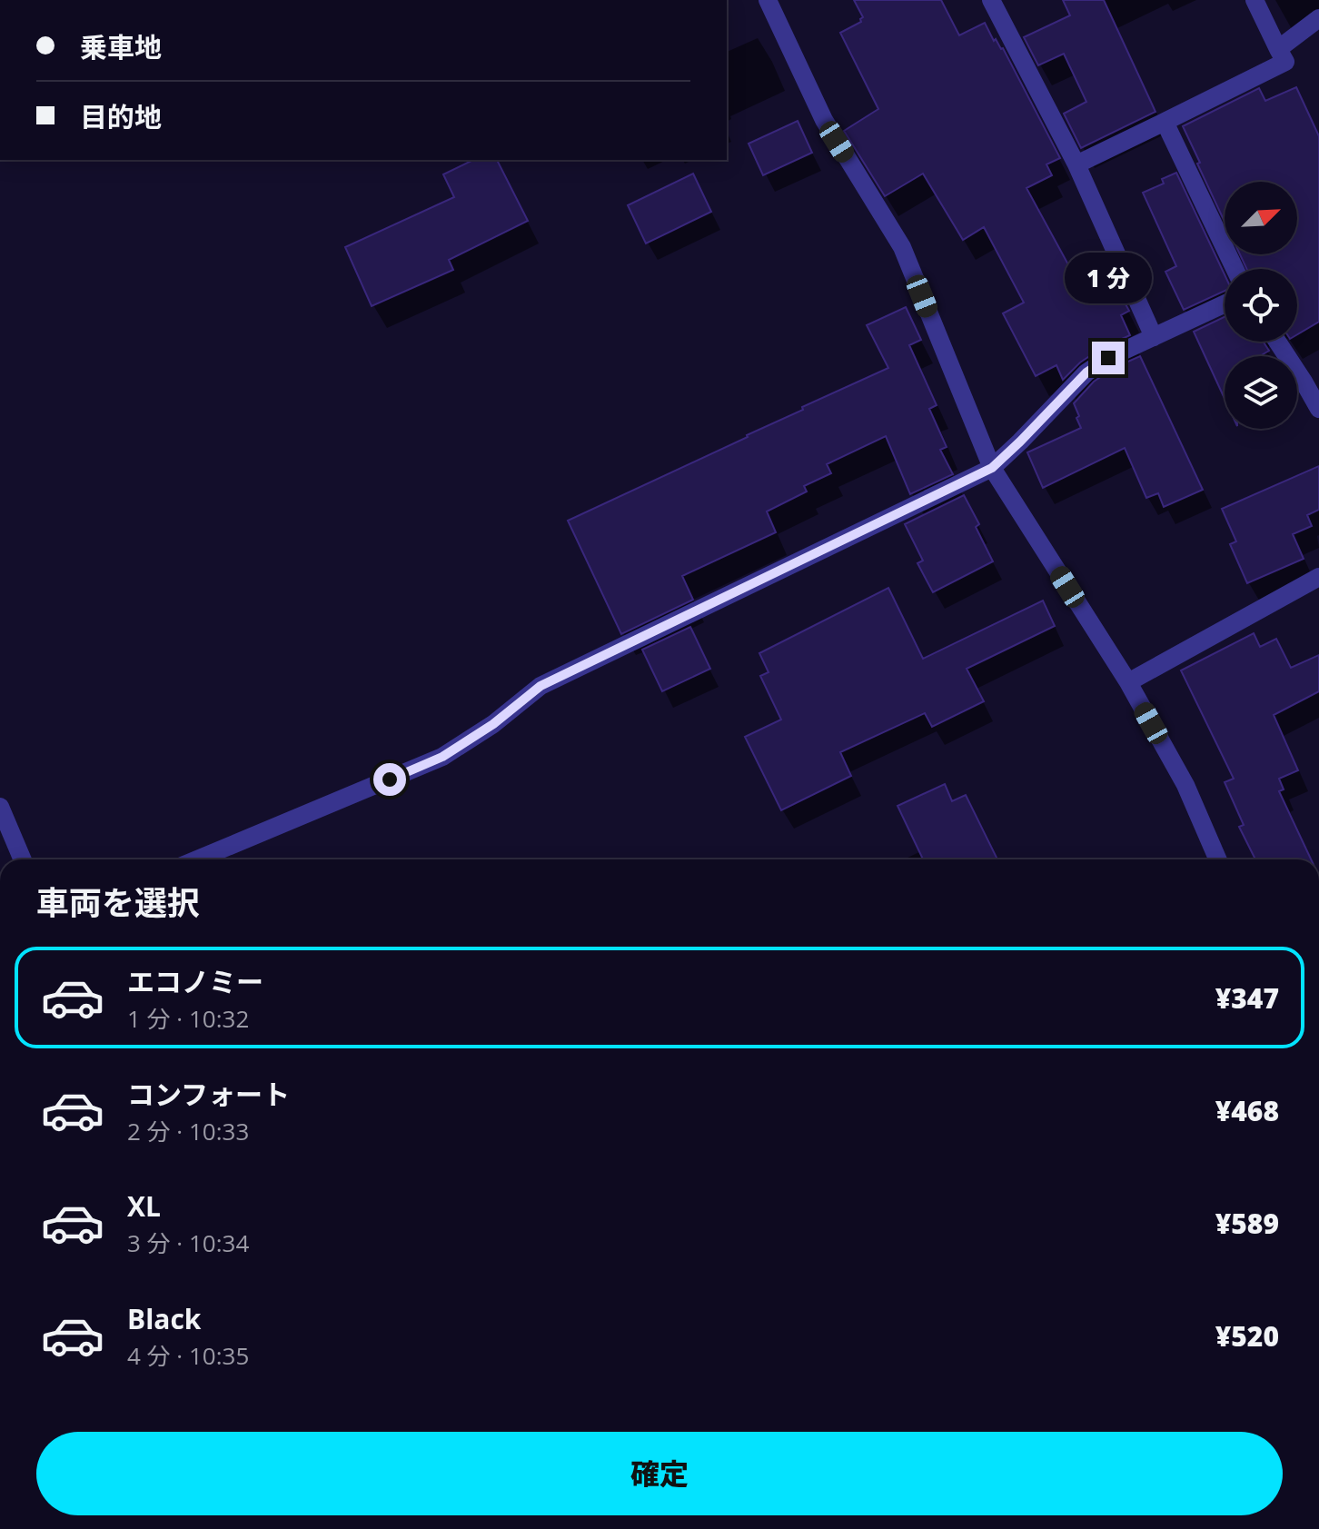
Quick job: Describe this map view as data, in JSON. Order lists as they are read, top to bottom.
{
  "north": "top right",
  "page": {
    "banner": ["乗車地", "目的地"],
    "bubble": "1 分",
    "heading": "車両を選択",
    "list": [
      {
        "name": "エコノミー",
        "note": "1 分 · 10:32",
        "value": "¥347"
      },
      {
        "name": "コンフォート",
        "note": "2 分 · 10:33",
        "value": "¥468"
      },
      {
        "name": "XL",
        "note": "3 分 · 10:34",
        "value": "¥589"
      },
      {
        "name": "Black",
        "note": "4 分 · 10:35",
        "value": "¥520"
      }
    ],
    "buttons": "確定"
  }
}
